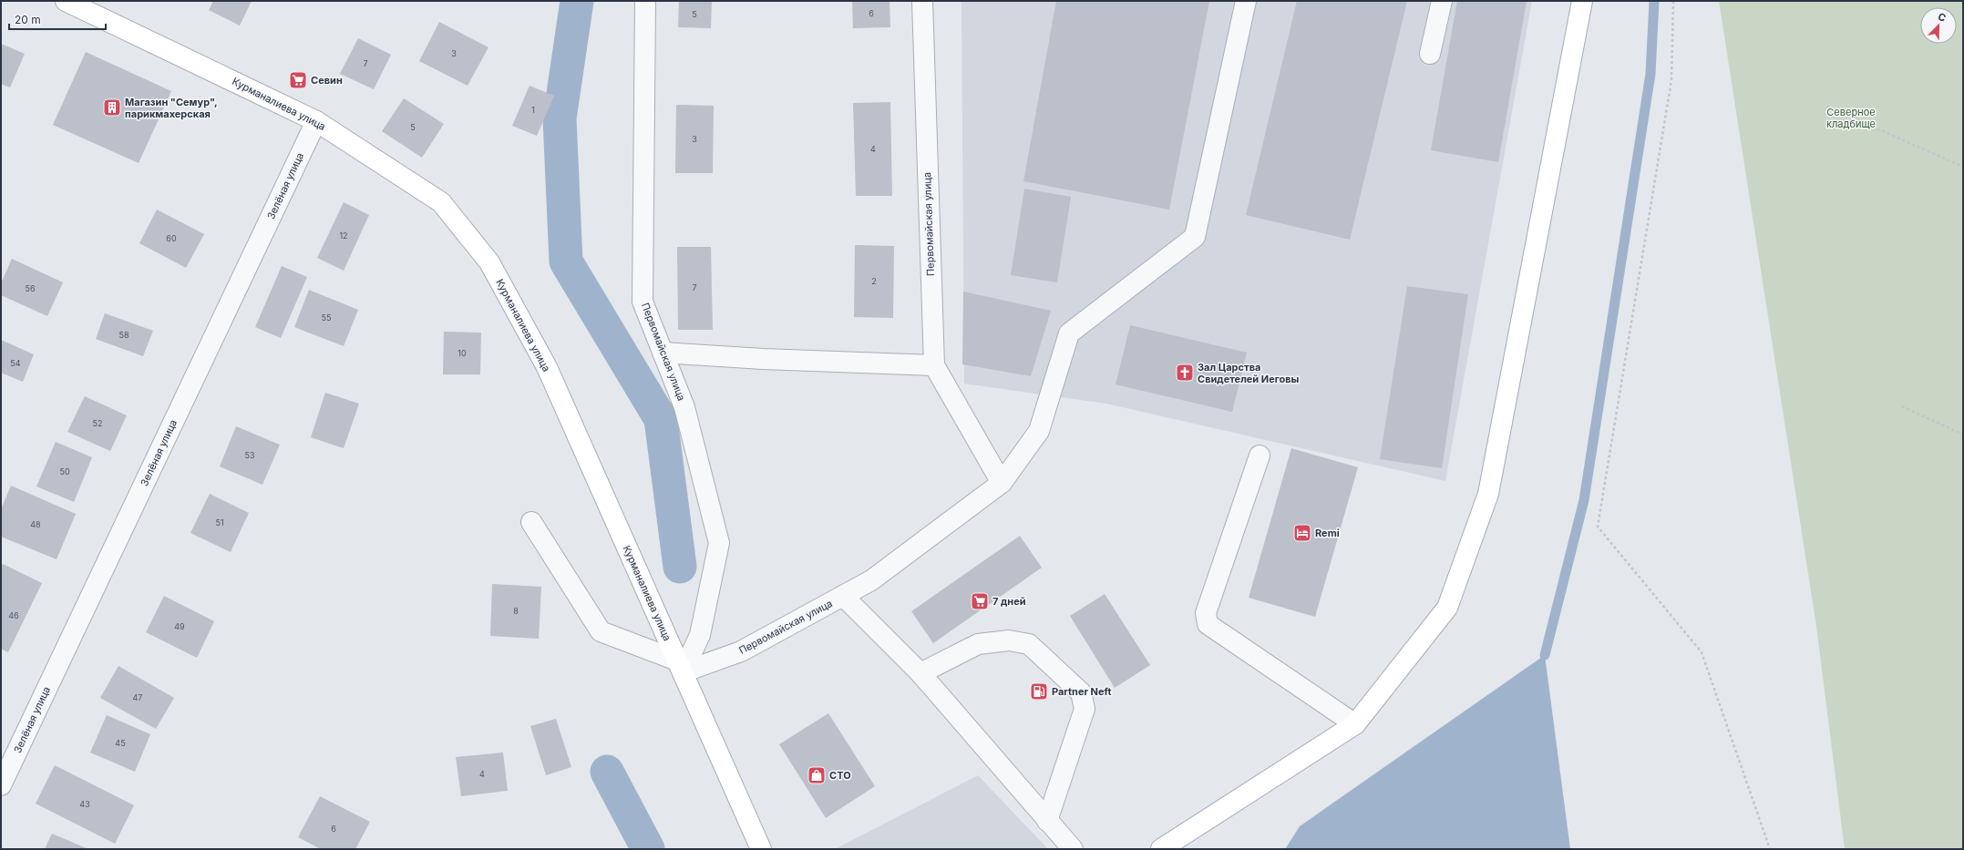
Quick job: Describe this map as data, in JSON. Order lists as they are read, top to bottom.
{
  "streets": {
    "main road": ["Курманалиева улица"],
    "street": ["Зелёная улица", "Первомайская улица"]
  },
  "crossings": [
    ["Курманалиева улица", "Зелёная улица"],
    ["Курманалиева улица", "Первомайская улица"]
  ],
  "parks": ["Северное кладбище"],
  "places": {
    "supermarket": ["Севин", "7 дней"],
    "building": ["Магазин \"Семур\", парикмахерская"],
    "church": ["Зал Царства Свидетелей Иеговы"],
    "hotel": ["Remi"],
    "fuel station": ["Partner Neft"],
    "shop": ["СТО"]
  },
  "house_numbers": [
    "6",
    "5",
    "3",
    "7",
    "1",
    "5",
    "3",
    "4",
    "12",
    "60",
    "2",
    "7",
    "56",
    "55",
    "58",
    "10",
    "54",
    "52",
    "53",
    "50",
    "51",
    "48",
    "8",
    "46",
    "49",
    "47",
    "45",
    "4",
    "43",
    "6"
  ],
  "scale_bar": "20 m",
  "north": "top right"
}
